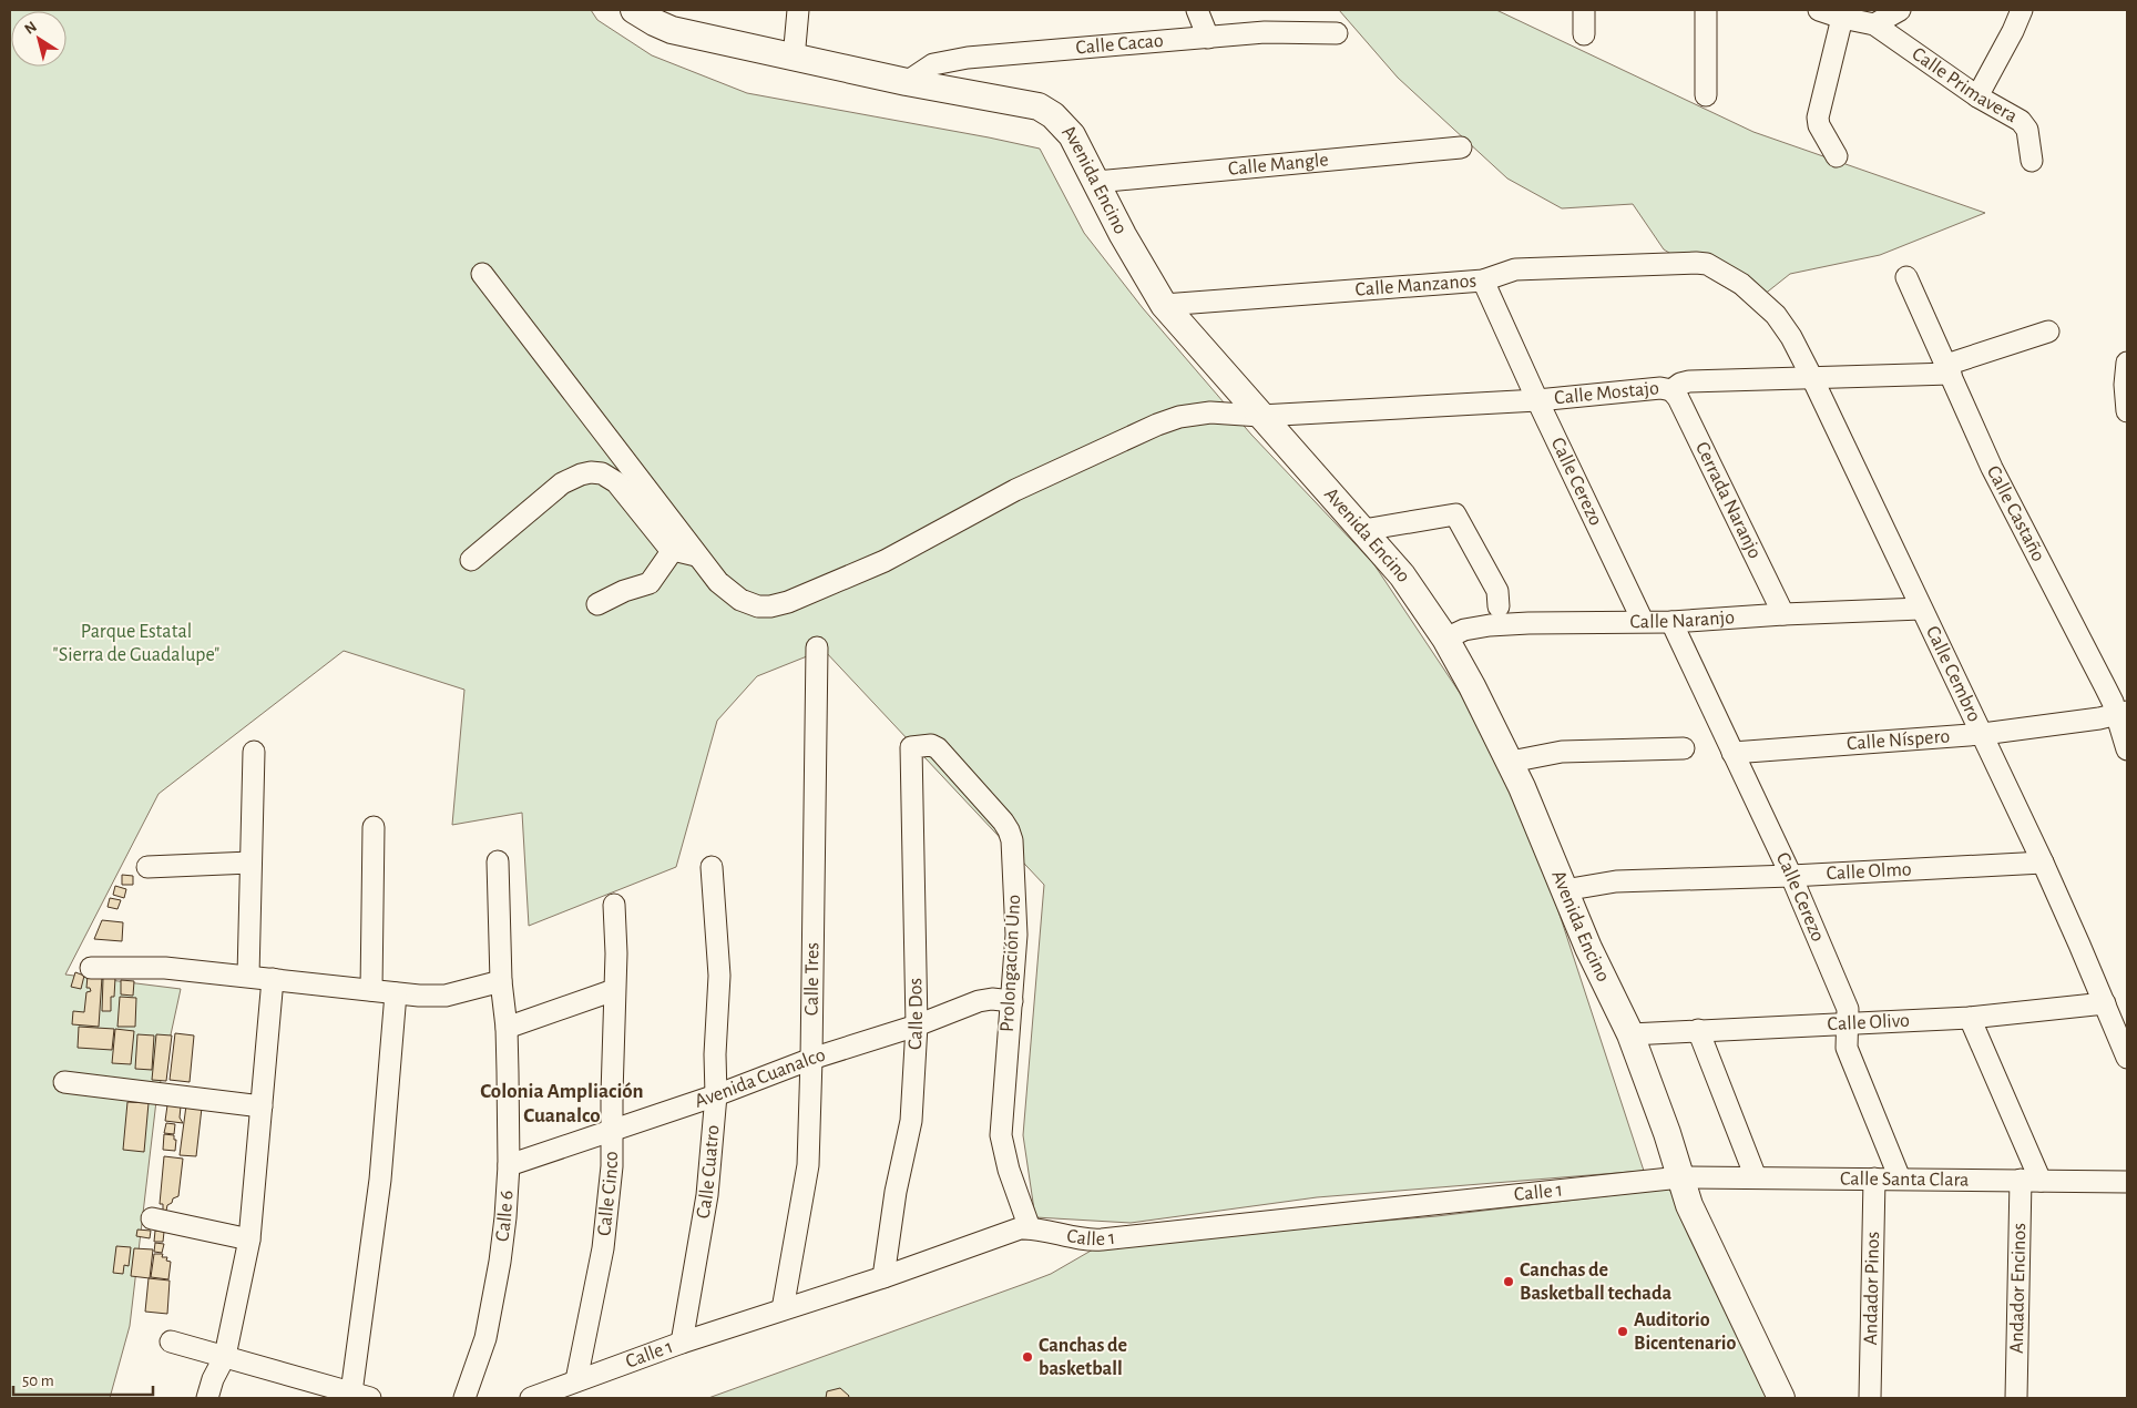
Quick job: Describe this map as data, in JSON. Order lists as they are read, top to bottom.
{
  "streets": {
    "main road": ["Avenida Encino"],
    "street": [
      "Calle Cacao",
      "Calle Primavera",
      "Calle Mangle",
      "Calle Manzanos",
      "Calle Mostajo",
      "Calle Cerezo",
      "Cerrada Naranjo",
      "Calle Castaño",
      "Calle Naranjo",
      "Calle Cembro",
      "Calle Níspero",
      "Calle Olmo",
      "Prolongación Uno",
      "Calle Tres",
      "Calle Dos",
      "Calle Olivo",
      "Avenida Cuanalco",
      "Calle Cuatro",
      "Calle Santa Clara",
      "Calle 1",
      "Calle Cinco",
      "Calle 6",
      "Andador Pinos",
      "Andador Encinos"
    ]
  },
  "crossings": [
    ["Calle Cacao", "Avenida Encino"],
    ["Calle Mangle", "Avenida Encino"],
    ["Avenida Encino", "Calle Manzanos"],
    ["Avenida Encino", "Calle Mostajo"],
    ["Avenida Encino", "Calle Naranjo"],
    ["Avenida Encino", "Calle Olmo"],
    ["Avenida Encino", "Calle Olivo"],
    ["Avenida Encino", "Calle Santa Clara"],
    ["Avenida Encino", "Calle 1"],
    ["Calle Manzanos", "Calle Cerezo"],
    ["Calle Manzanos", "Calle Cembro"],
    ["Calle Mostajo", "Calle Cerezo"],
    ["Calle Mostajo", "Cerrada Naranjo"],
    ["Calle Mostajo", "Calle Castaño"],
    ["Calle Mostajo", "Calle Cembro"],
    ["Calle Cerezo", "Calle Naranjo"],
    ["Calle Cerezo", "Calle Níspero"],
    ["Calle Cerezo", "Calle Olmo"],
    ["Calle Cerezo", "Calle Olivo"],
    ["Calle Cerezo", "Calle Santa Clara"],
    ["Cerrada Naranjo", "Calle Naranjo"],
    ["Calle Castaño", "Calle Níspero"],
    ["Calle Naranjo", "Calle Cembro"],
    ["Calle Cembro", "Calle Níspero"],
    ["Calle Cembro", "Calle Olmo"],
    ["Calle Cembro", "Calle Olivo"],
    ["Prolongación Uno", "Calle Dos"],
    ["Prolongación Uno", "Avenida Cuanalco"],
    ["Prolongación Uno", "Calle 1"],
    ["Calle Tres", "Avenida Cuanalco"],
    ["Calle Tres", "Calle 1"],
    ["Calle Dos", "Avenida Cuanalco"],
    ["Calle Dos", "Calle 1"],
    ["Avenida Cuanalco", "Calle Cuatro"],
    ["Avenida Cuanalco", "Calle Cinco"],
    ["Avenida Cuanalco", "Calle 6"],
    ["Calle Cuatro", "Calle 1"],
    ["Calle Santa Clara", "Calle 1"],
    ["Calle Santa Clara", "Andador Pinos"],
    ["Calle Santa Clara", "Andador Encinos"],
    ["Calle 1", "Calle Cinco"]
  ],
  "districts": ["Colonia Ampliación Cuanalco"],
  "parks": ["Parque Estatal \"Sierra de Guadalupe\""],
  "places": ["Canchas de Basketball techada", "Auditorio Bicentenario", "Canchas de basketball"],
  "scale_bar": "50 m",
  "north": "top left"
}
